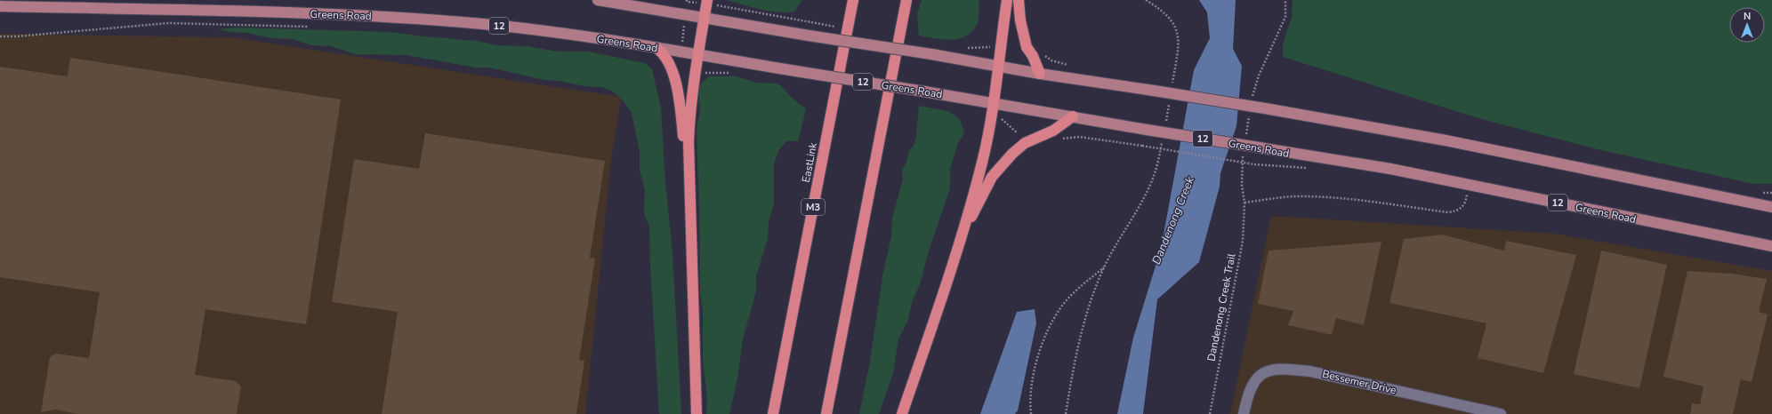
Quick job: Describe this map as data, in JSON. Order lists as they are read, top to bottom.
{
  "streets": {
    "highway": ["EastLink", "M3"],
    "main road": ["Greens Road", "12"],
    "street": ["Bessemer Drive"],
    "path": ["Dandenong Creek Trail"]
  },
  "crossings": [
    ["Greens Road", "Dandenong Creek Trail"]
  ],
  "water": ["Dandenong Creek"],
  "north": "top"
}
